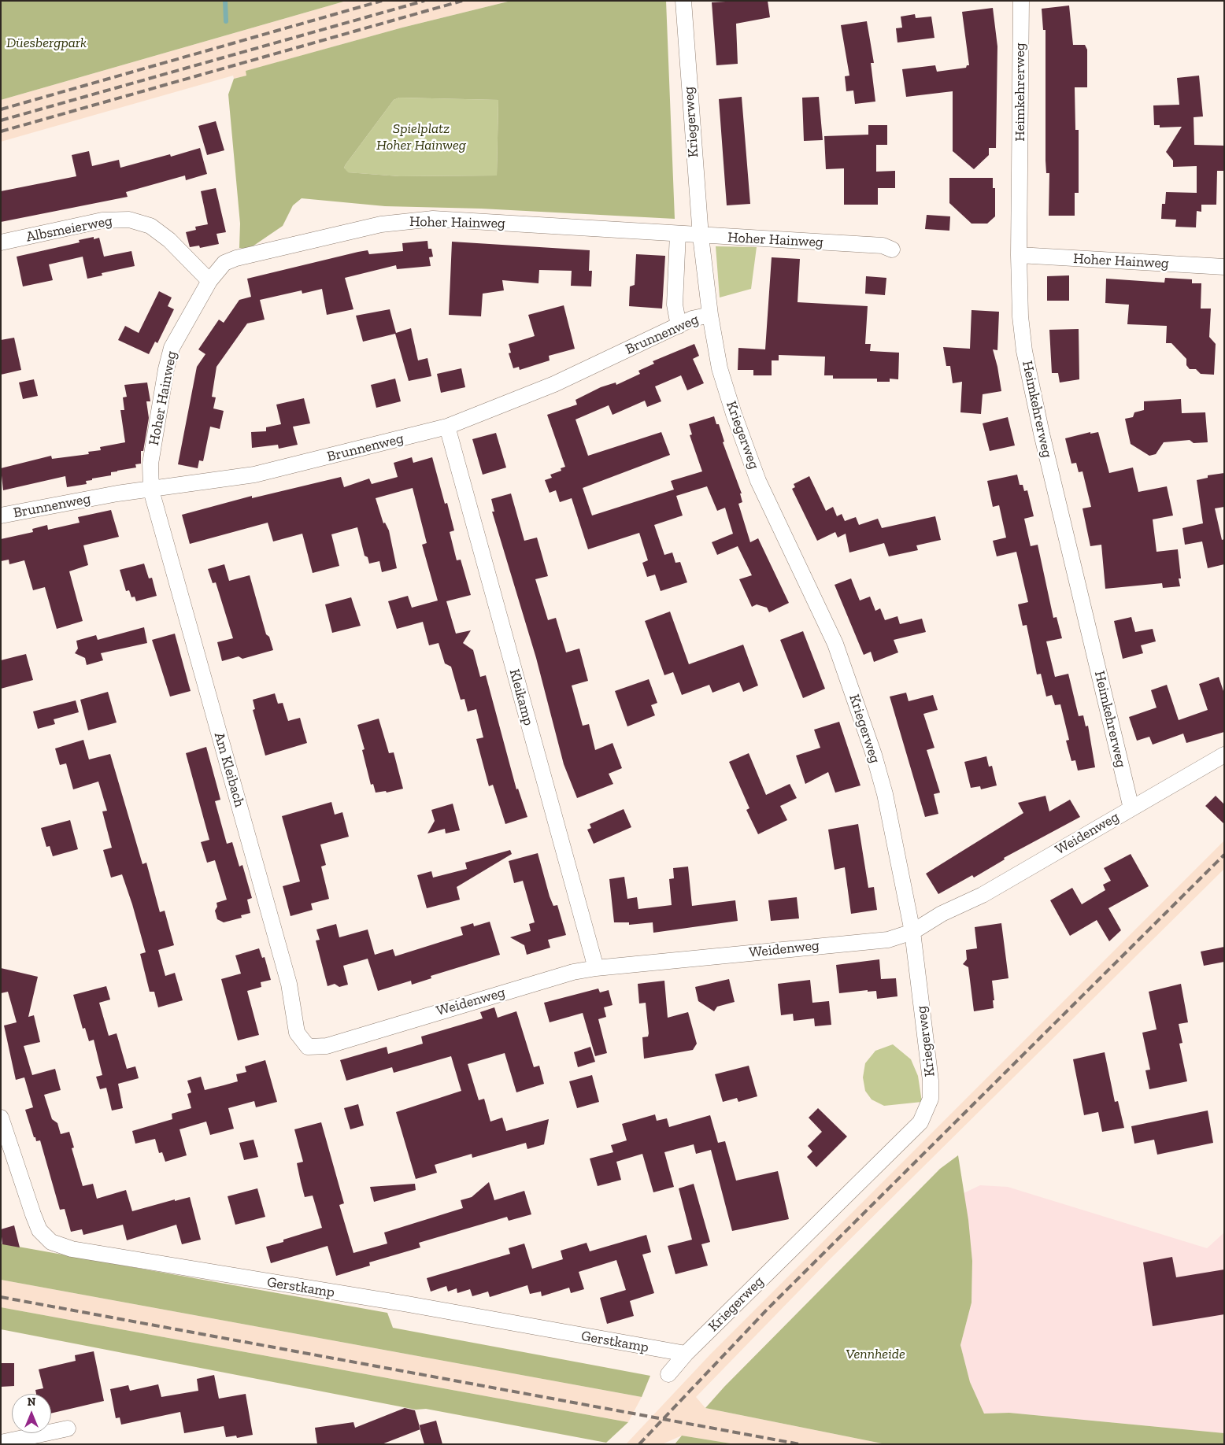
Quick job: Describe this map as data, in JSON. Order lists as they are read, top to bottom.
{
  "streets": {
    "street": [
      "Heimkehrerweg",
      "Kriegerweg",
      "Hoher Hainweg",
      "Albsmeierweg",
      "Brunnenweg",
      "Kleikamp",
      "Am Kleibach",
      "Weidenweg",
      "Gerstkamp"
    ]
  },
  "crossings": [
    ["Heimkehrerweg", "Hoher Hainweg"],
    ["Heimkehrerweg", "Weidenweg"],
    ["Kriegerweg", "Hoher Hainweg"],
    ["Kriegerweg", "Brunnenweg"],
    ["Kriegerweg", "Weidenweg"],
    ["Kriegerweg", "Gerstkamp"],
    ["Hoher Hainweg", "Albsmeierweg"],
    ["Hoher Hainweg", "Brunnenweg"],
    ["Hoher Hainweg", "Am Kleibach"],
    ["Brunnenweg", "Kleikamp"],
    ["Brunnenweg", "Am Kleibach"],
    ["Kleikamp", "Weidenweg"],
    ["Am Kleibach", "Weidenweg"]
  ],
  "parks": ["Düesbergpark", "Spielplatz Hoher Hainweg", "Vennheide"],
  "north": "top"
}
